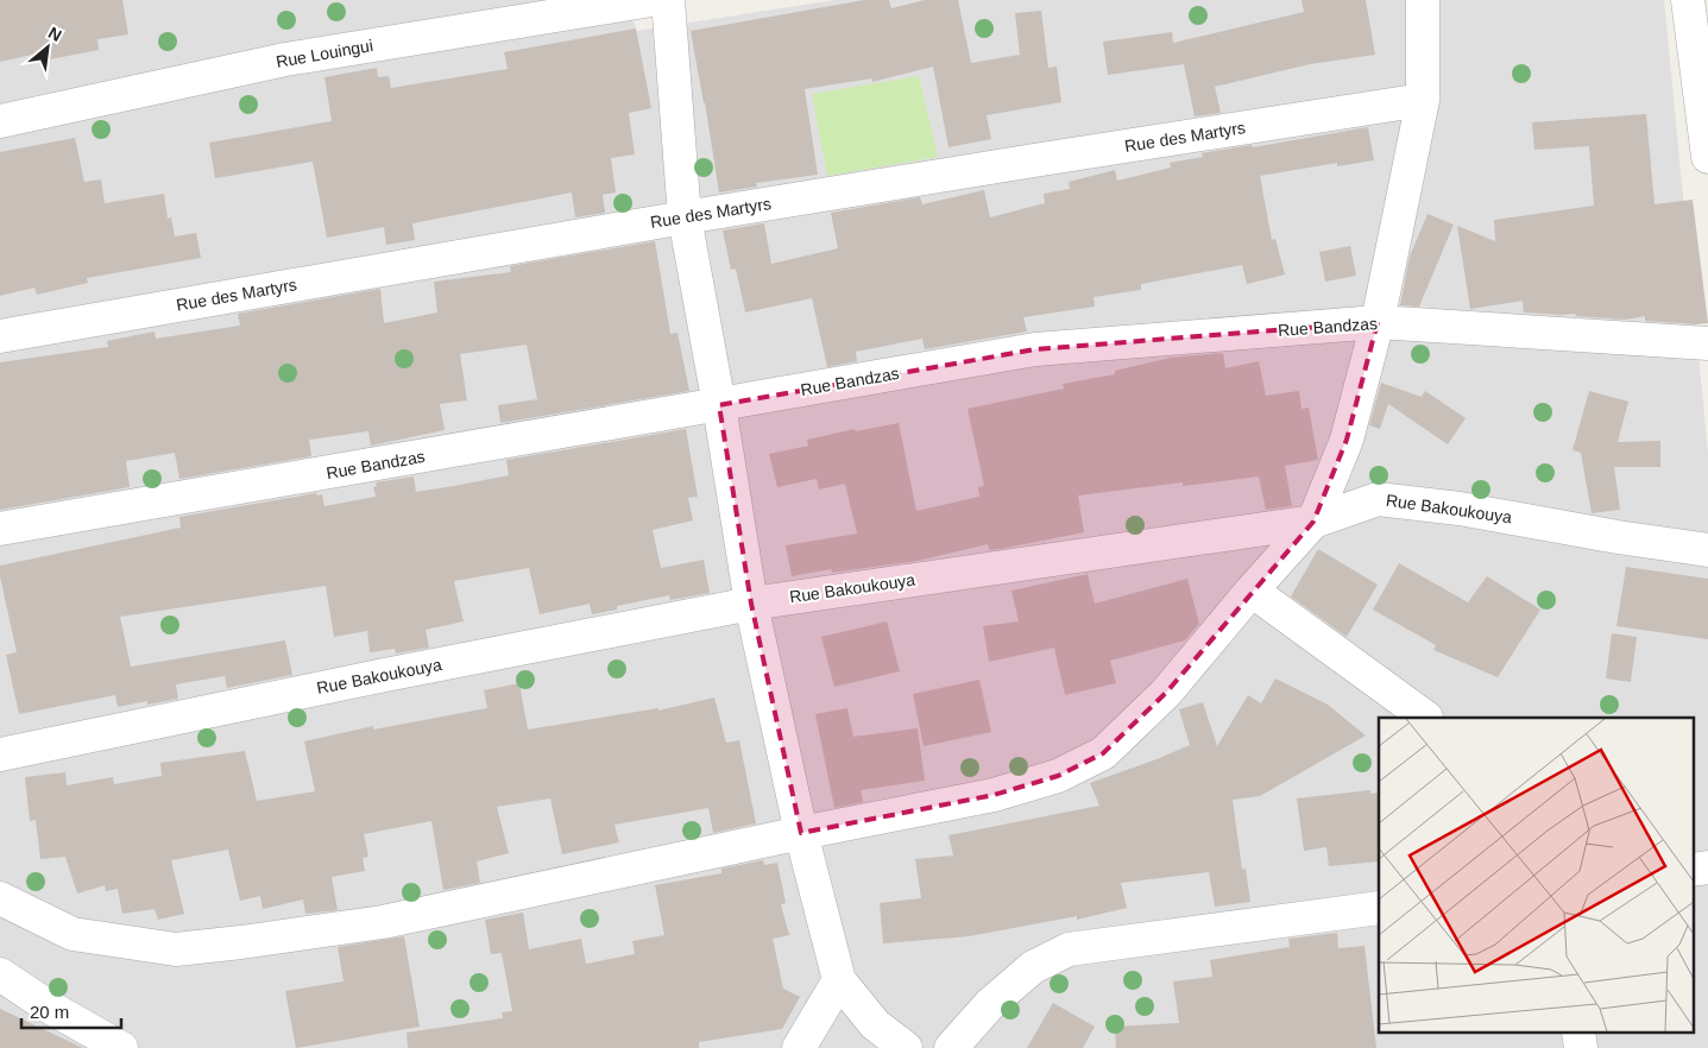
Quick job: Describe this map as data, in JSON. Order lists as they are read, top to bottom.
{
  "streets": {
    "street": [
      "Rue Louingui",
      "Rue des Martyrs",
      "Rue Bandzas",
      "Rue Bakoukouya"
    ]
  },
  "scale_bar": "20 m",
  "north": "top right"
}
